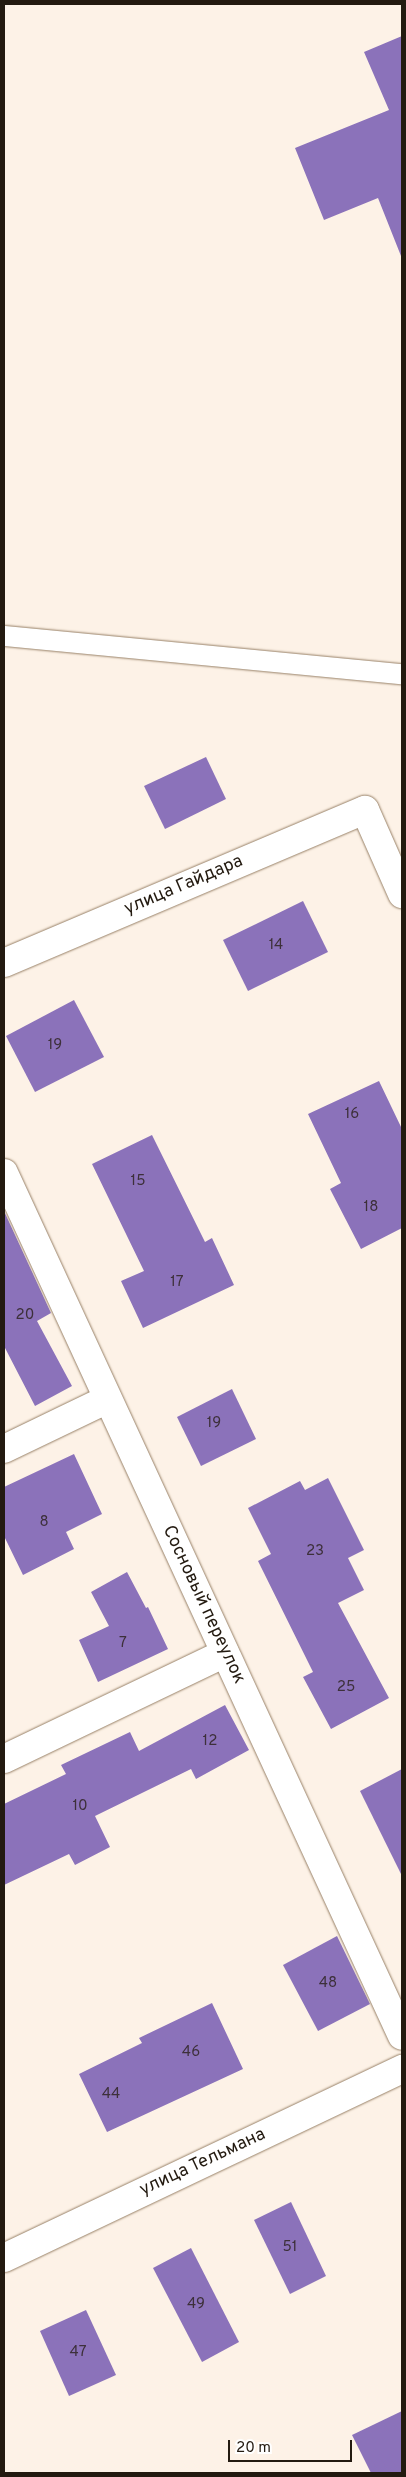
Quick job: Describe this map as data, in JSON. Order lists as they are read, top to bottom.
{
  "streets": {
    "street": ["улица Гайдара", "Сосновый переулок", "улица Тельмана"]
  },
  "house_numbers": [
    "14",
    "19",
    "16",
    "15",
    "18",
    "17",
    "20",
    "19",
    "8",
    "23",
    "7",
    "25",
    "12",
    "10",
    "48",
    "46",
    "44",
    "51",
    "49",
    "47"
  ],
  "scale_bar": "20 m"
}
